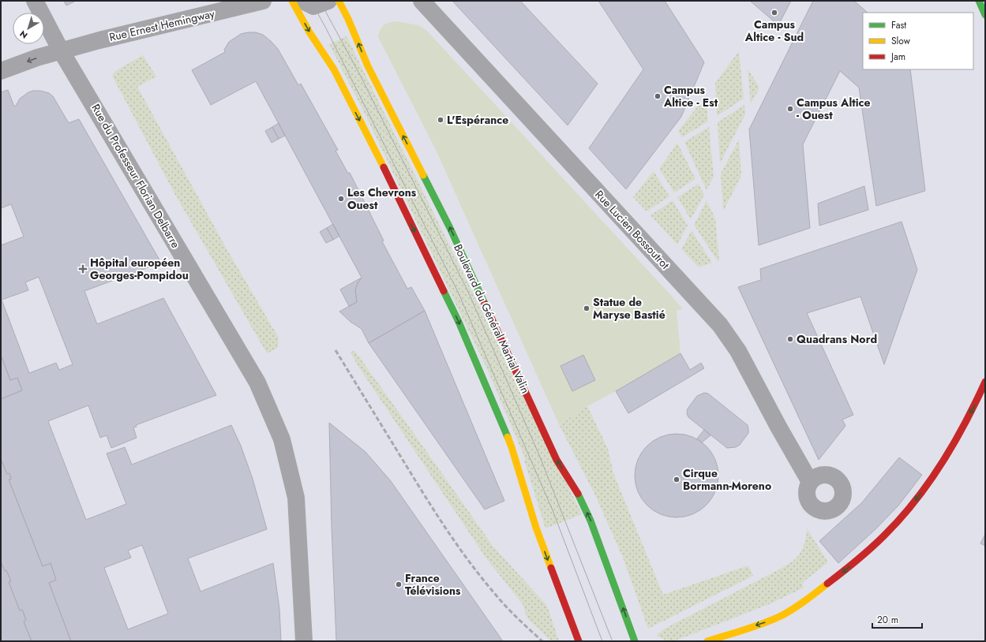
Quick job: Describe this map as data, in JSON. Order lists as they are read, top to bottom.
{
  "streets": {
    "main road": ["Boulevard du Général Martial Valin"],
    "street": ["Rue Ernest Hemingway", "Rue du Professeur Florian Delbarre", "Rue Lucien Bossoutrot"]
  },
  "crossings": [
    ["Rue Ernest Hemingway", "Rue du Professeur Florian Delbarre"]
  ],
  "places": {
    "other": [
      "Campus Altice - Sud",
      "Campus Altice - Est",
      "Campus Altice - Ouest",
      "L'Espérance",
      "Les Chevrons Ouest",
      "Statue de Maryse Bastié",
      "Quadrans Nord",
      "Cirque Bormann-Moreno",
      "France Télévisions"
    ],
    "health": ["Hôpital européen Georges-Pompidou"]
  },
  "legend": ["Fast", "Slow", "Jam"],
  "scale_bar": "20 m",
  "north": "bottom left"
}
